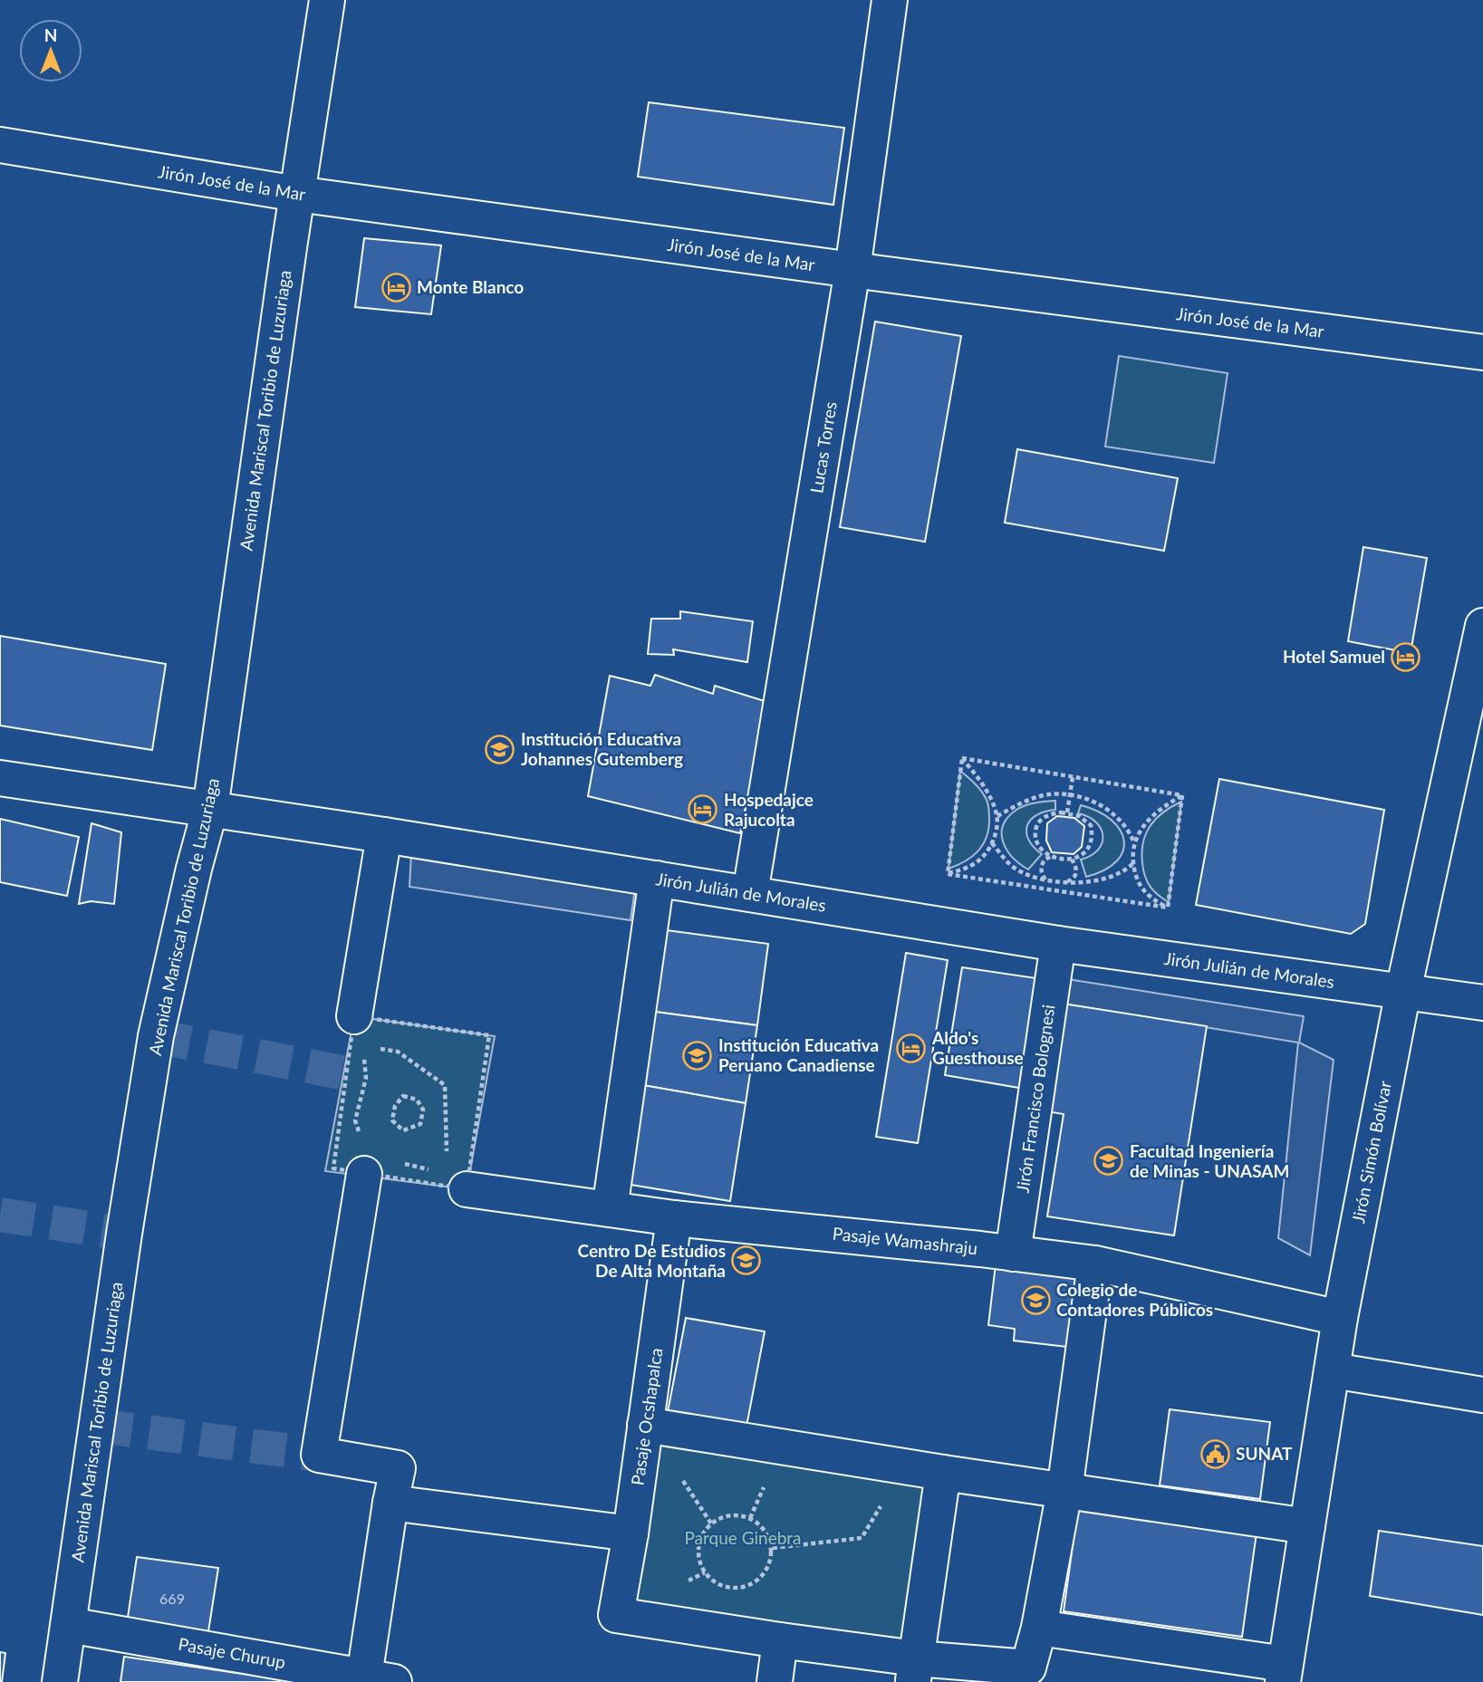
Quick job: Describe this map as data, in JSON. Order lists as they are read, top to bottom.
{
  "streets": {
    "street": [
      "Jirón José de la Mar",
      "Avenida Mariscal Toribio de Luzuriaga",
      "Lucas Torres",
      "Jirón Julián de Morales",
      "Jirón Francisco Bolognesi",
      "Jirón Simón Bolívar",
      "Pasaje Wamashraju",
      "Pasaje Ocshapalca",
      "Pasaje Churup"
    ]
  },
  "crossings": [
    ["Jirón José de la Mar", "Avenida Mariscal Toribio de Luzuriaga"],
    ["Jirón José de la Mar", "Lucas Torres"],
    ["Avenida Mariscal Toribio de Luzuriaga", "Jirón Julián de Morales"],
    ["Avenida Mariscal Toribio de Luzuriaga", "Pasaje Churup"],
    ["Lucas Torres", "Jirón Julián de Morales"],
    ["Jirón Julián de Morales", "Jirón Francisco Bolognesi"],
    ["Jirón Julián de Morales", "Jirón Simón Bolívar"],
    ["Jirón Francisco Bolognesi", "Pasaje Wamashraju"],
    ["Jirón Simón Bolívar", "Pasaje Wamashraju"],
    ["Pasaje Wamashraju", "Pasaje Ocshapalca"]
  ],
  "parks": ["Parque Ginebra"],
  "places": {
    "hotel": [
      "Monte Blanco",
      "Hotel Samuel",
      "Hospedajce Rajucolta",
      "Aldo's Guesthouse"
    ],
    "school or university": [
      "Institución Educativa Johannes Gutemberg",
      "Institución Educativa Peruano Canadiense",
      "Facultad Ingeniería de Minas - UNASAM",
      "Centro De Estudios De Alta Montaña",
      "Colegio de Contadores Públicos"
    ],
    "public building": ["SUNAT"]
  },
  "house_numbers": ["669"],
  "north": "top"
}
